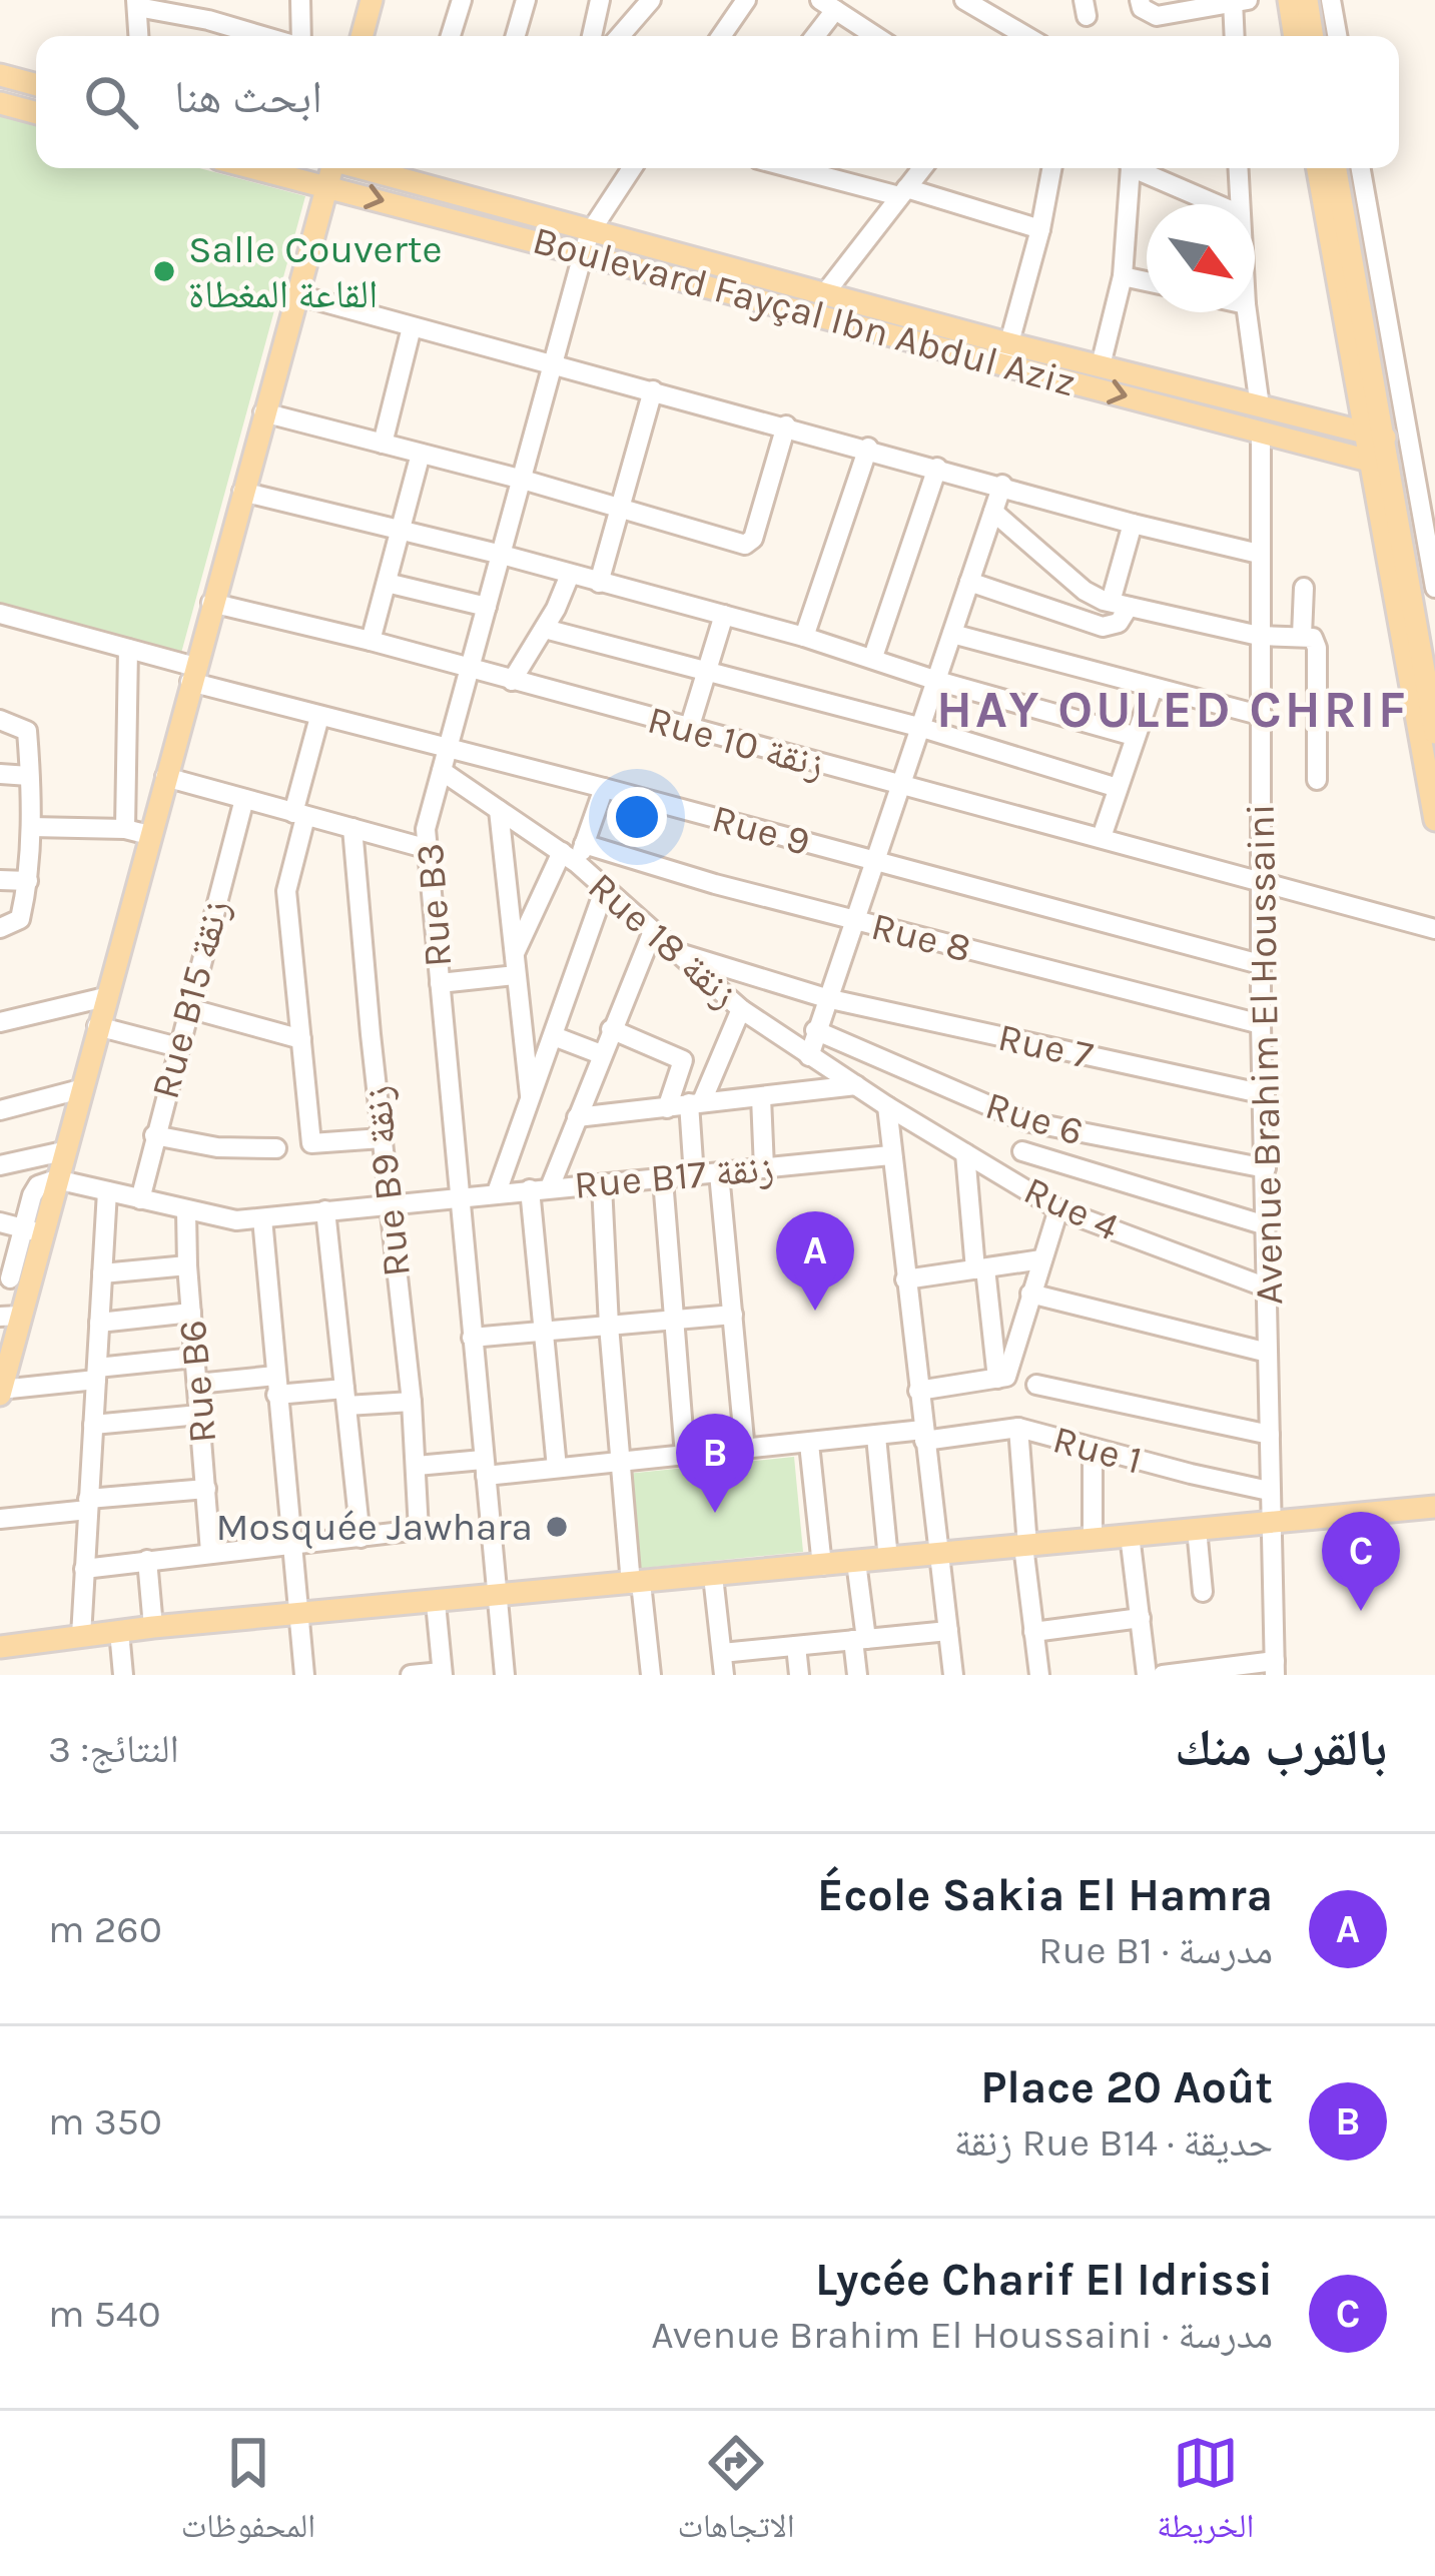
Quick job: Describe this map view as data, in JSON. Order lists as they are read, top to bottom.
{
  "streets": {
    "main road": ["Boulevard Fayçal Ibn Abdul Aziz"],
    "street": [
      "Rue 10 زنقة",
      "Rue 9",
      "Rue B3",
      "Rue 8",
      "Rue 18 زنقة",
      "Rue B15 زنقة",
      "Rue 7",
      "Avenue Brahim El Houssaini",
      "Rue 6",
      "Rue B17 زنقة",
      "Rue B9 زنقة",
      "Rue 4",
      "Rue B6",
      "Rue 1"
    ]
  },
  "crossings": [
    ["Boulevard Fayçal Ibn Abdul Aziz", "Rue B3"],
    ["Boulevard Fayçal Ibn Abdul Aziz", "Avenue Brahim El Houssaini"],
    ["Rue 10 زنقة", "Rue B3"],
    ["Rue 10 زنقة", "Avenue Brahim El Houssaini"],
    ["Rue 9", "Rue B3"],
    ["Rue 9", "Avenue Brahim El Houssaini"],
    ["Rue B3", "Rue 18 زنقة"],
    ["Rue B3", "Rue B17 زنقة"],
    ["Rue B3", "Rue 1"],
    ["Rue 8", "Rue 18 زنقة"],
    ["Rue 8", "Avenue Brahim El Houssaini"],
    ["Rue 18 زنقة", "Rue 7"],
    ["Rue 18 زنقة", "Rue 4"],
    ["Rue B15 زنقة", "Rue B17 زنقة"],
    ["Rue 7", "Avenue Brahim El Houssaini"],
    ["Avenue Brahim El Houssaini", "Rue 6"],
    ["Avenue Brahim El Houssaini", "Rue 4"],
    ["Avenue Brahim El Houssaini", "Rue 1"],
    ["Rue B17 زنقة", "Rue B9 زنقة"],
    ["Rue B17 زنقة", "Rue B6"],
    ["Rue B9 زنقة", "Rue 1"]
  ],
  "districts": ["HAY OULED CHRIF"],
  "places": ["Salle Couverte القاعة المغطاة", "Mosquée Jawhara"],
  "north": "bottom right",
  "page": {
    "search": "ابحث هنا",
    "pins": ["A", "B", "C"],
    "heading": ["بالقرب منك", "النتائج: 3"],
    "list": [
      {
        "mark": "A",
        "name": "École Sakia El Hamra",
        "note": "مدرسة · Rue B1",
        "value": "260 m"
      },
      {
        "mark": "B",
        "name": "Place 20 Août",
        "note": "حديقة · Rue B14 زنقة",
        "value": "350 m"
      },
      {
        "mark": "C",
        "name": "Lycée Charif El Idrissi",
        "note": "مدرسة · Avenue Brahim El Houssaini",
        "value": "540 m"
      }
    ],
    "nav": ["الخريطة", "الاتجاهات", "المحفوظات"]
  }
}
